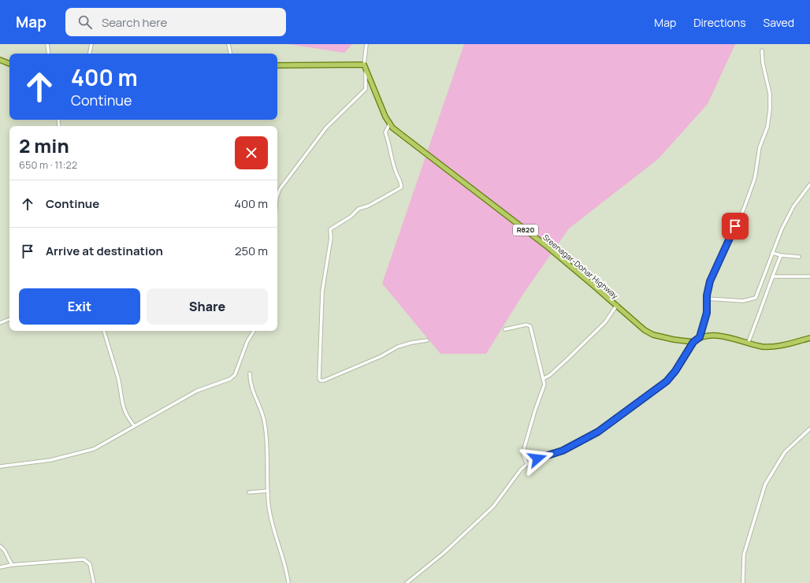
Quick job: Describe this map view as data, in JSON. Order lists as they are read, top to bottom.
{
  "streets": {
    "main road": ["R820", "Sreenagar-Dohar Highway"]
  },
  "page": {
    "header": "Map",
    "search": "Search here",
    "nav": ["Map", "Directions", "Saved"],
    "turn": ["400 m", "Continue"],
    "heading": ["2 min", "650 m · 11:22"],
    "list": [
      {
        "name": "Continue",
        "value": "400 m"
      },
      {
        "name": "Arrive at destination",
        "value": "250 m"
      }
    ],
    "buttons": ["Exit", "Share"]
  }
}
